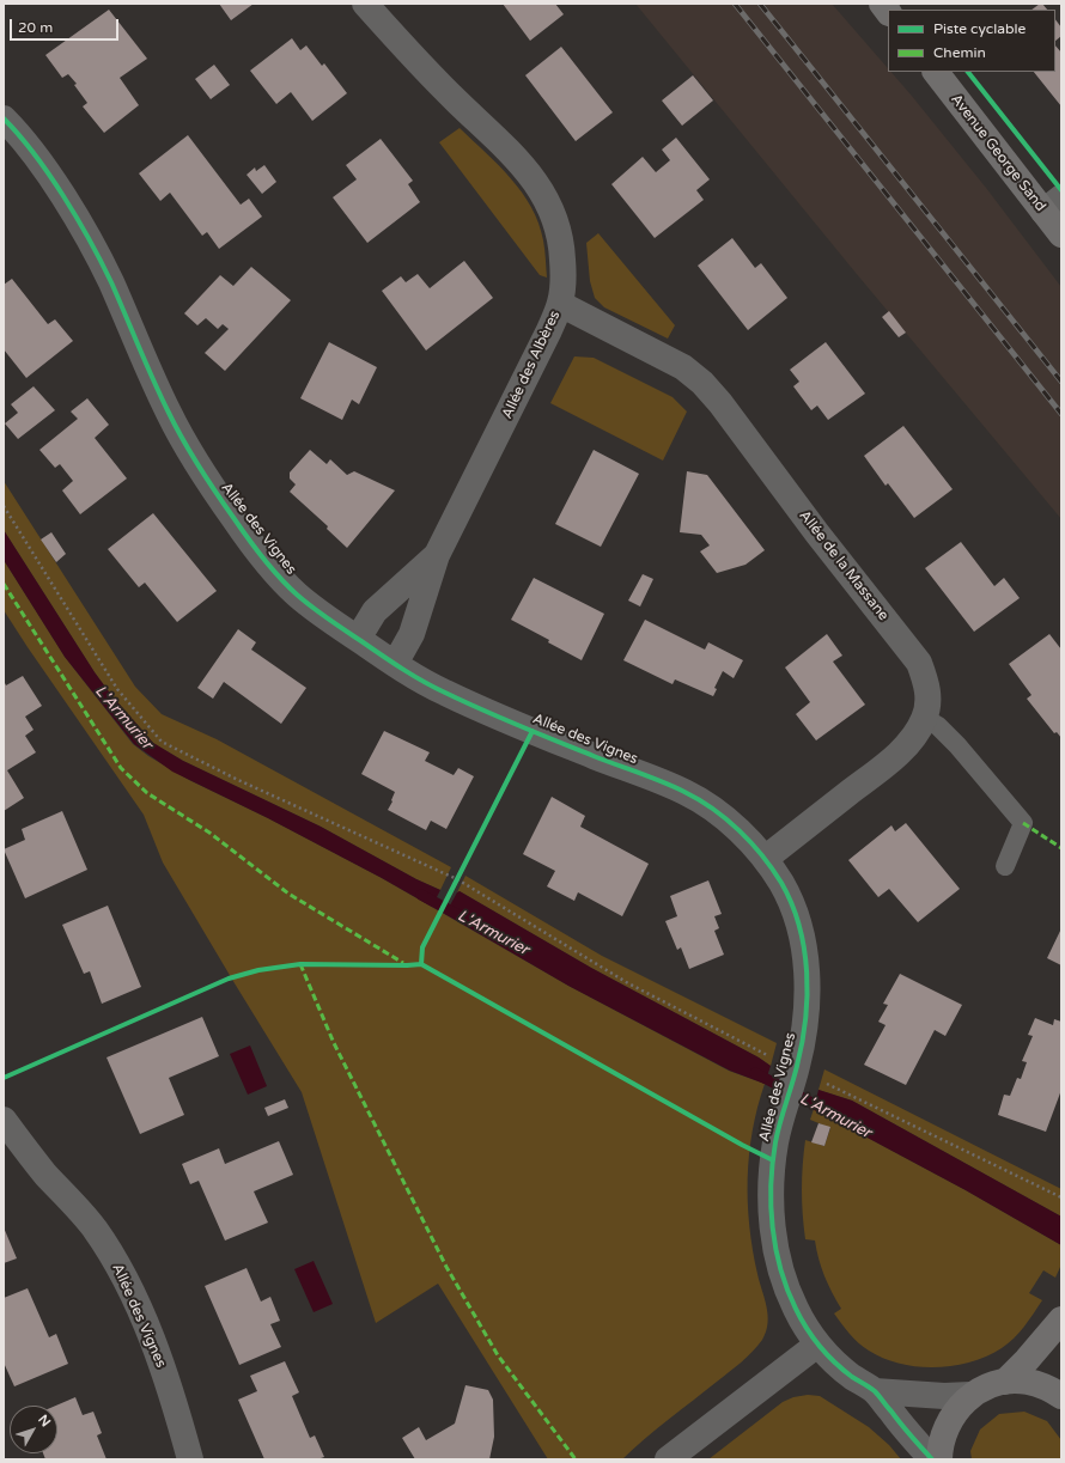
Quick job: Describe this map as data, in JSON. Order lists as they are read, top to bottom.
{
  "streets": {
    "main road": ["Avenue George Sand"],
    "street": ["Allée des Albères", "Allée des Vignes", "Allée de la Massane"]
  },
  "crossings": [
    ["Allée des Albères", "Allée des Vignes"],
    ["Allée des Albères", "Allée de la Massane"],
    ["Allée des Vignes", "Allée de la Massane"]
  ],
  "water": ["L'Armurier"],
  "legend": ["Piste cyclable", "Chemin"],
  "scale_bar": "20 m",
  "north": "top right"
}
